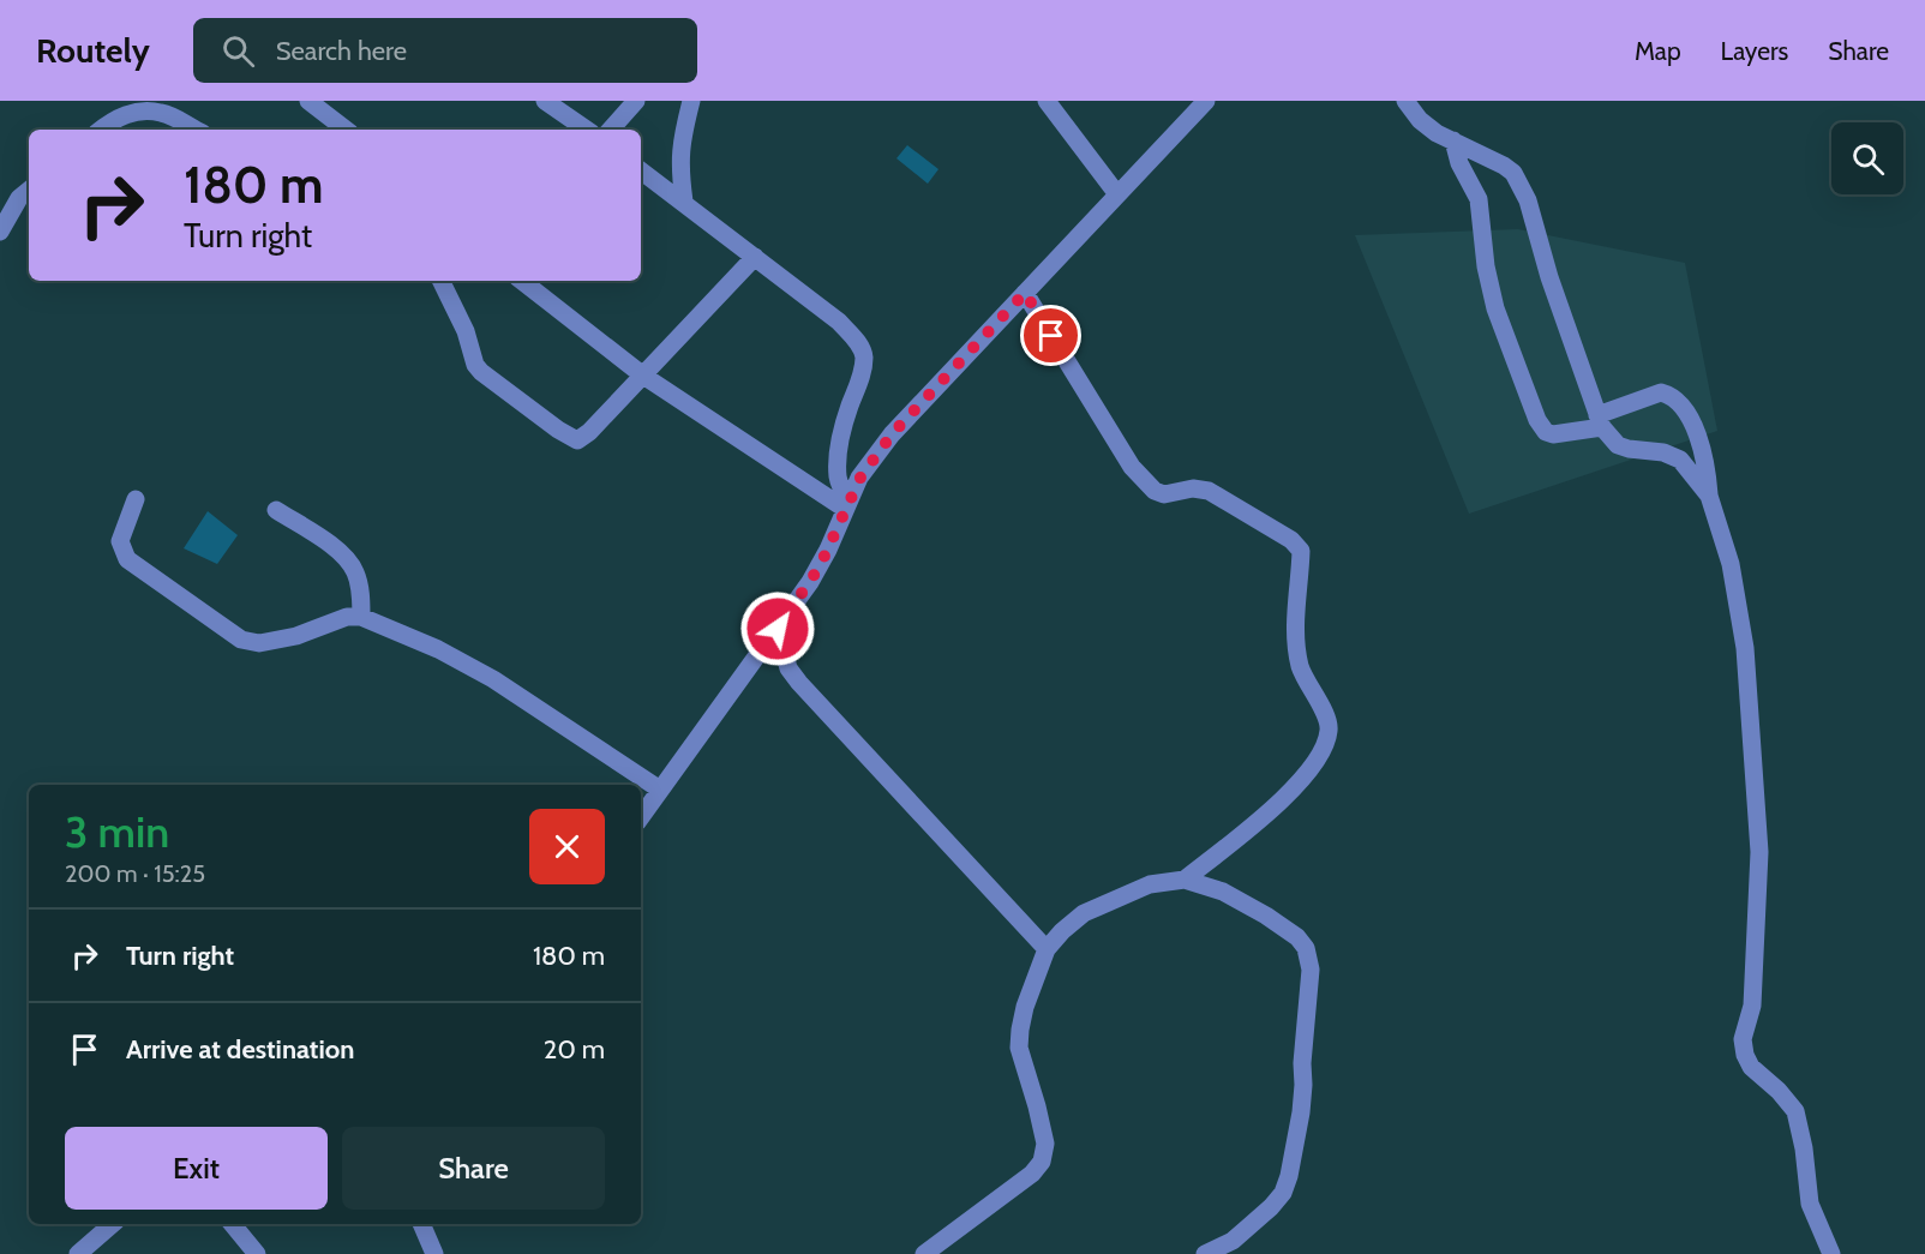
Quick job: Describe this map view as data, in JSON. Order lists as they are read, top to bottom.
{
  "page": {
    "header": "Routely",
    "search": "Search here",
    "nav": ["Map", "Layers", "Share"],
    "turn": ["180 m", "Turn right"],
    "heading": ["3 min", "200 m · 15:25"],
    "list": [
      {
        "name": "Turn right",
        "value": "180 m"
      },
      {
        "name": "Arrive at destination",
        "value": "20 m"
      }
    ],
    "buttons": ["Exit", "Share"]
  }
}
